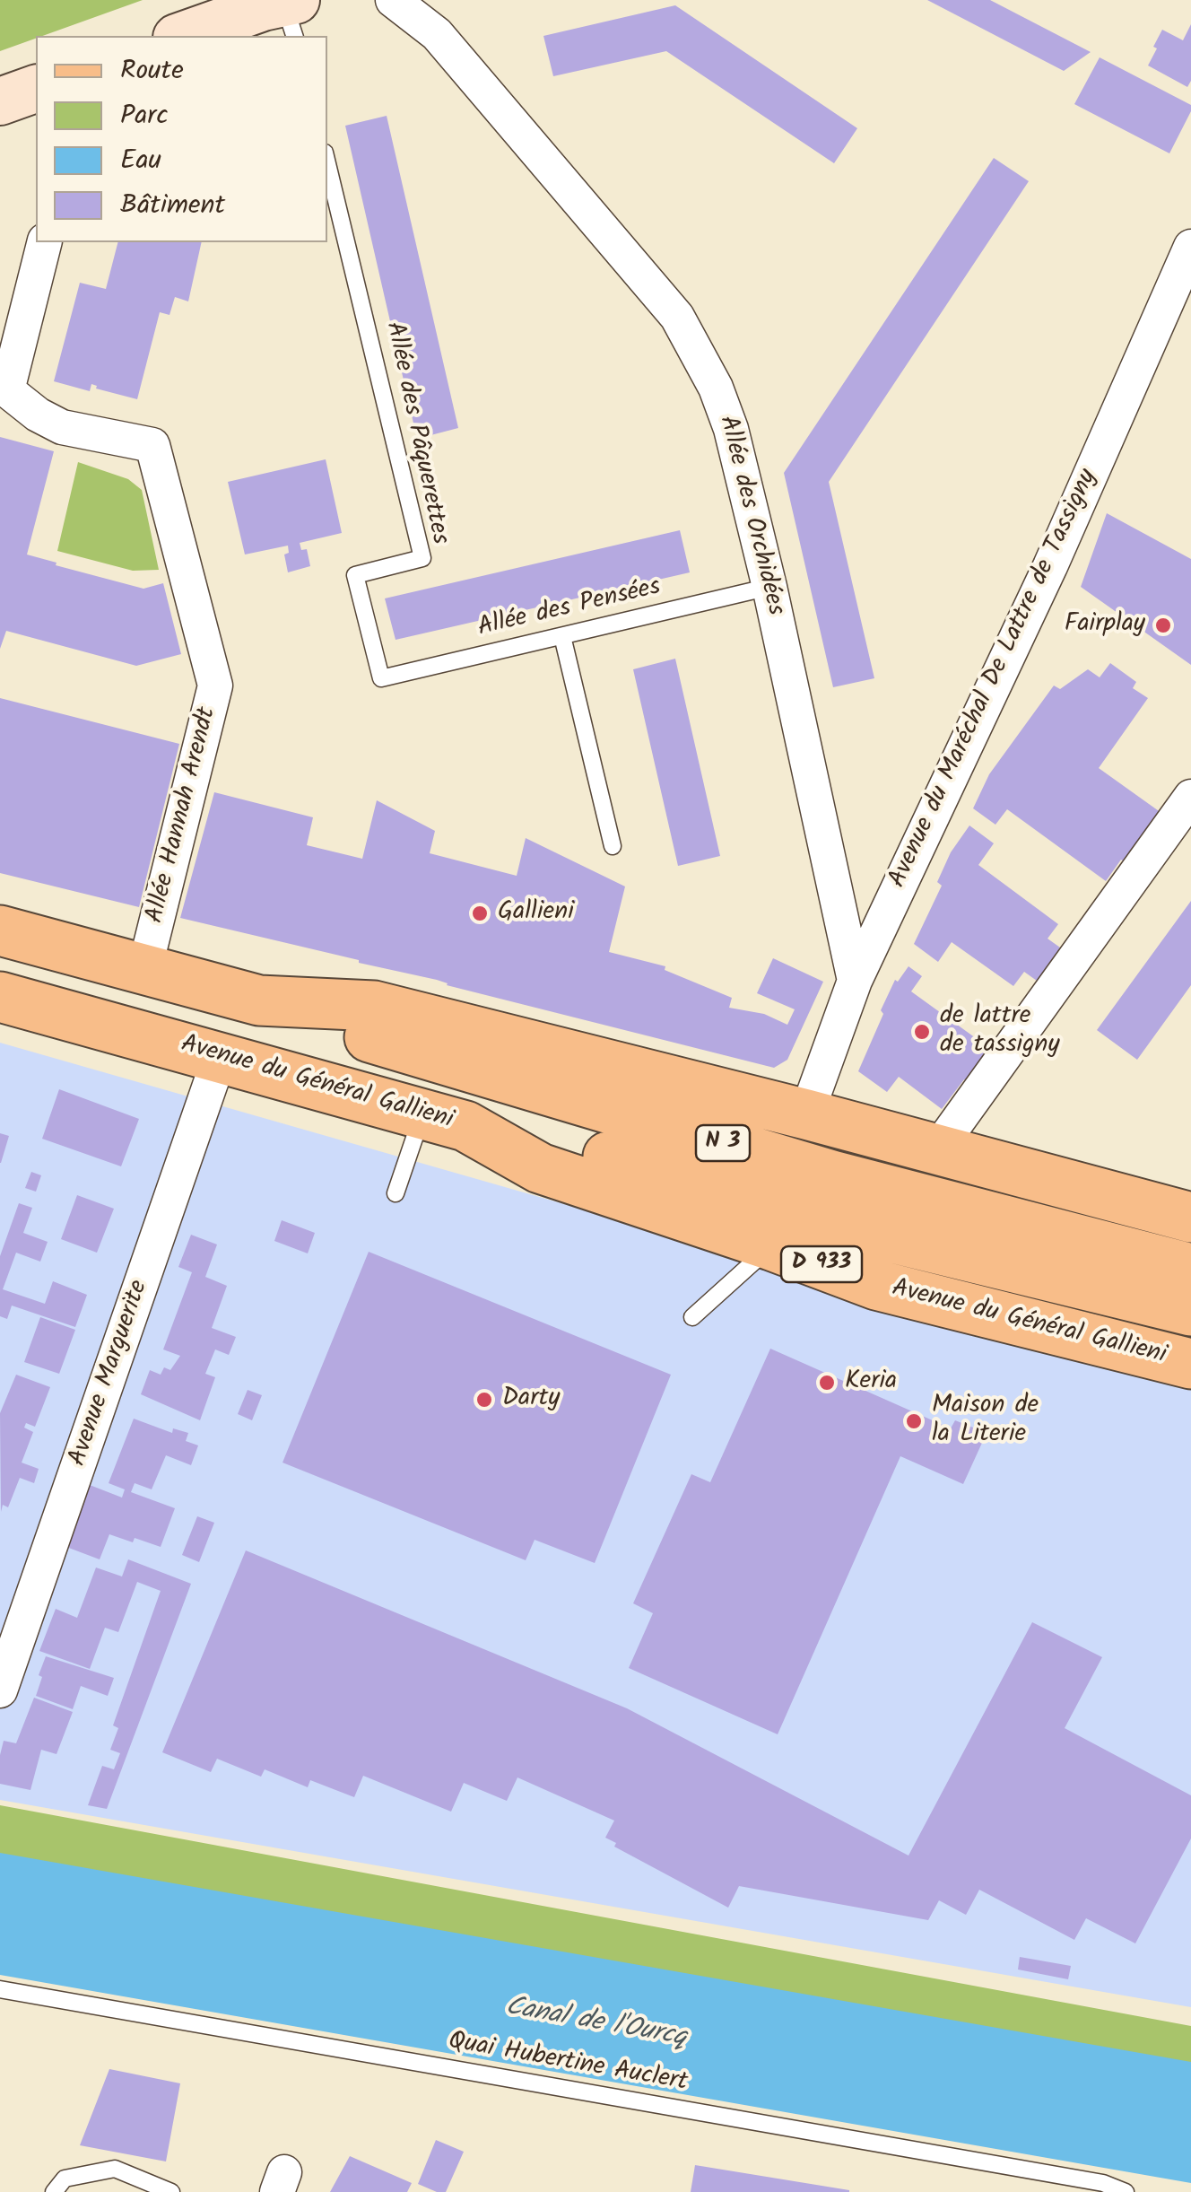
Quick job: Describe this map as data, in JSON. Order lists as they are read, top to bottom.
{
  "streets": {
    "main road": ["Avenue du Général Gallieni", "N 3", "D 933"],
    "street": [
      "Allée des Orchidées",
      "Avenue du Maréchal De Lattre de Tassigny",
      "Allée Hannah Arendt",
      "Avenue Marguerite"
    ],
    "lane": ["Allée des Pâquerettes", "Allée des Pensées", "Quai Hubertine Auclert"]
  },
  "crossings": [
    ["Allée des Pâquerettes", "Allée des Pensées"],
    ["Allée des Orchidées", "Allée des Pensées"],
    ["Allée des Orchidées", "Avenue du Maréchal De Lattre de Tassigny"],
    ["Avenue du Général Gallieni", "Avenue Marguerite"]
  ],
  "water": ["Canal de l'Ourcq"],
  "places": [
    "Fairplay",
    "Gallieni",
    "de lattre de tassigny",
    "Keria",
    "Darty",
    "Maison de la Literie"
  ],
  "legend": [
    "Route",
    "Parc",
    "Eau",
    "Bâtiment"
  ]
}
